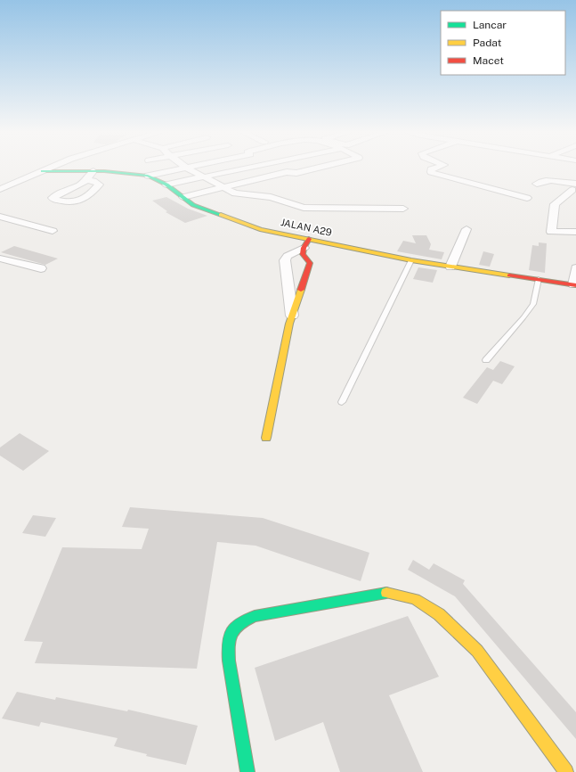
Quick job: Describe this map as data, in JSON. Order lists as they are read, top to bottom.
{
  "streets": {
    "street": ["JALAN A29"]
  },
  "legend": ["Lancar", "Padat", "Macet"]
}
